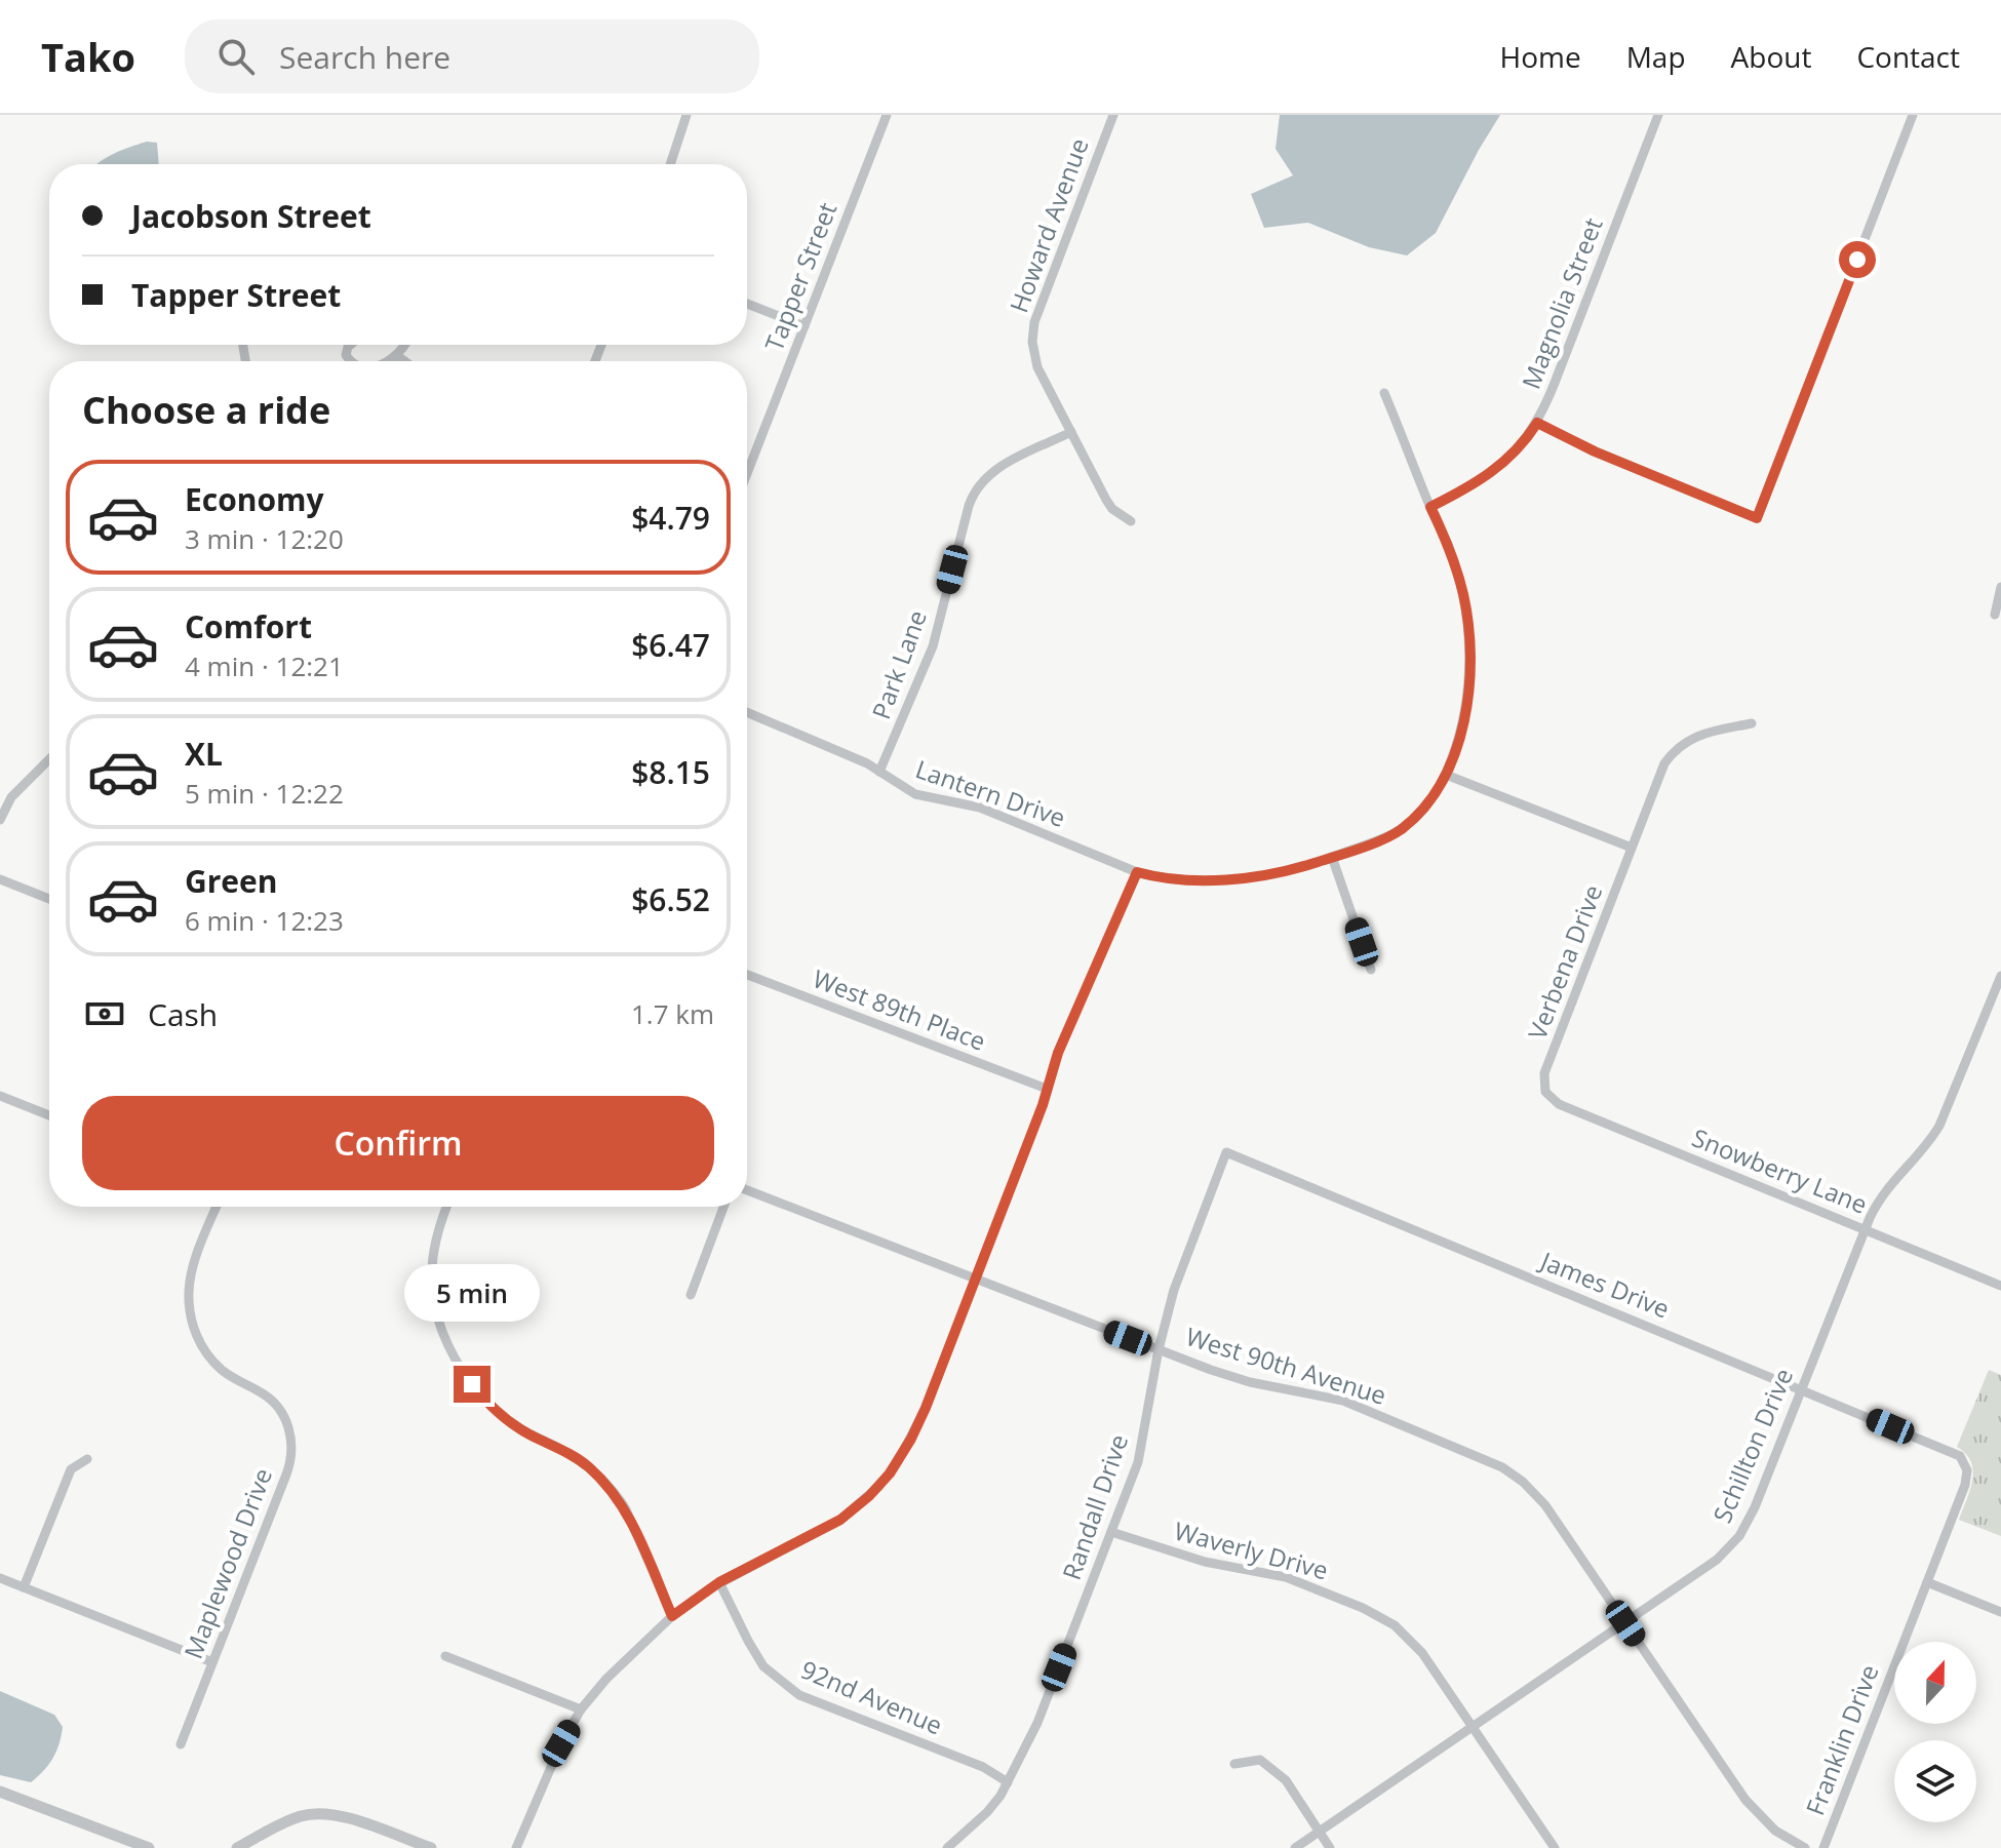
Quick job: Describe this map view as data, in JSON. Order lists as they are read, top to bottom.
{
  "streets": {
    "street": [
      "Howard Avenue",
      "Tapper Street",
      "Magnolia Street",
      "Park Lane",
      "Lantern Drive",
      "Verbena Drive",
      "West 89th Place",
      "Snowberry Lane",
      "James Drive",
      "West 90th Avenue",
      "Schillton Drive",
      "Randall Drive",
      "Waverly Drive",
      "Maplewood Drive",
      "92nd Avenue",
      "Franklin Drive"
    ]
  },
  "crossings": [
    ["Howard Avenue", "Park Lane"],
    ["Magnolia Street", "Lantern Drive"],
    ["Park Lane", "Lantern Drive"],
    ["Verbena Drive", "Snowberry Lane"],
    ["Snowberry Lane", "Schillton Drive"],
    ["James Drive", "Schillton Drive"],
    ["James Drive", "Randall Drive"],
    ["James Drive", "Franklin Drive"],
    ["West 90th Avenue", "Schillton Drive"],
    ["West 90th Avenue", "Randall Drive"],
    ["Schillton Drive", "Waverly Drive"],
    ["Randall Drive", "Waverly Drive"],
    ["Randall Drive", "92nd Avenue"]
  ],
  "north": "top",
  "page": {
    "header": "Tako",
    "search": "Search here",
    "nav": [
      "Home",
      "Map",
      "About",
      "Contact"
    ],
    "banner": ["Jacobson Street", "Tapper Street"],
    "heading": "Choose a ride",
    "list": [
      {
        "name": "Economy",
        "note": "3 min · 12:20",
        "value": "$4.79"
      },
      {
        "name": "Comfort",
        "note": "4 min · 12:21",
        "value": "$6.47"
      },
      {
        "name": "XL",
        "note": "5 min · 12:22",
        "value": "$8.15"
      },
      {
        "name": "Green",
        "note": "6 min · 12:23",
        "value": "$6.52"
      }
    ],
    "pay": ["Cash", "1.7 km"],
    "buttons": "Confirm",
    "bubble": "5 min"
  }
}
